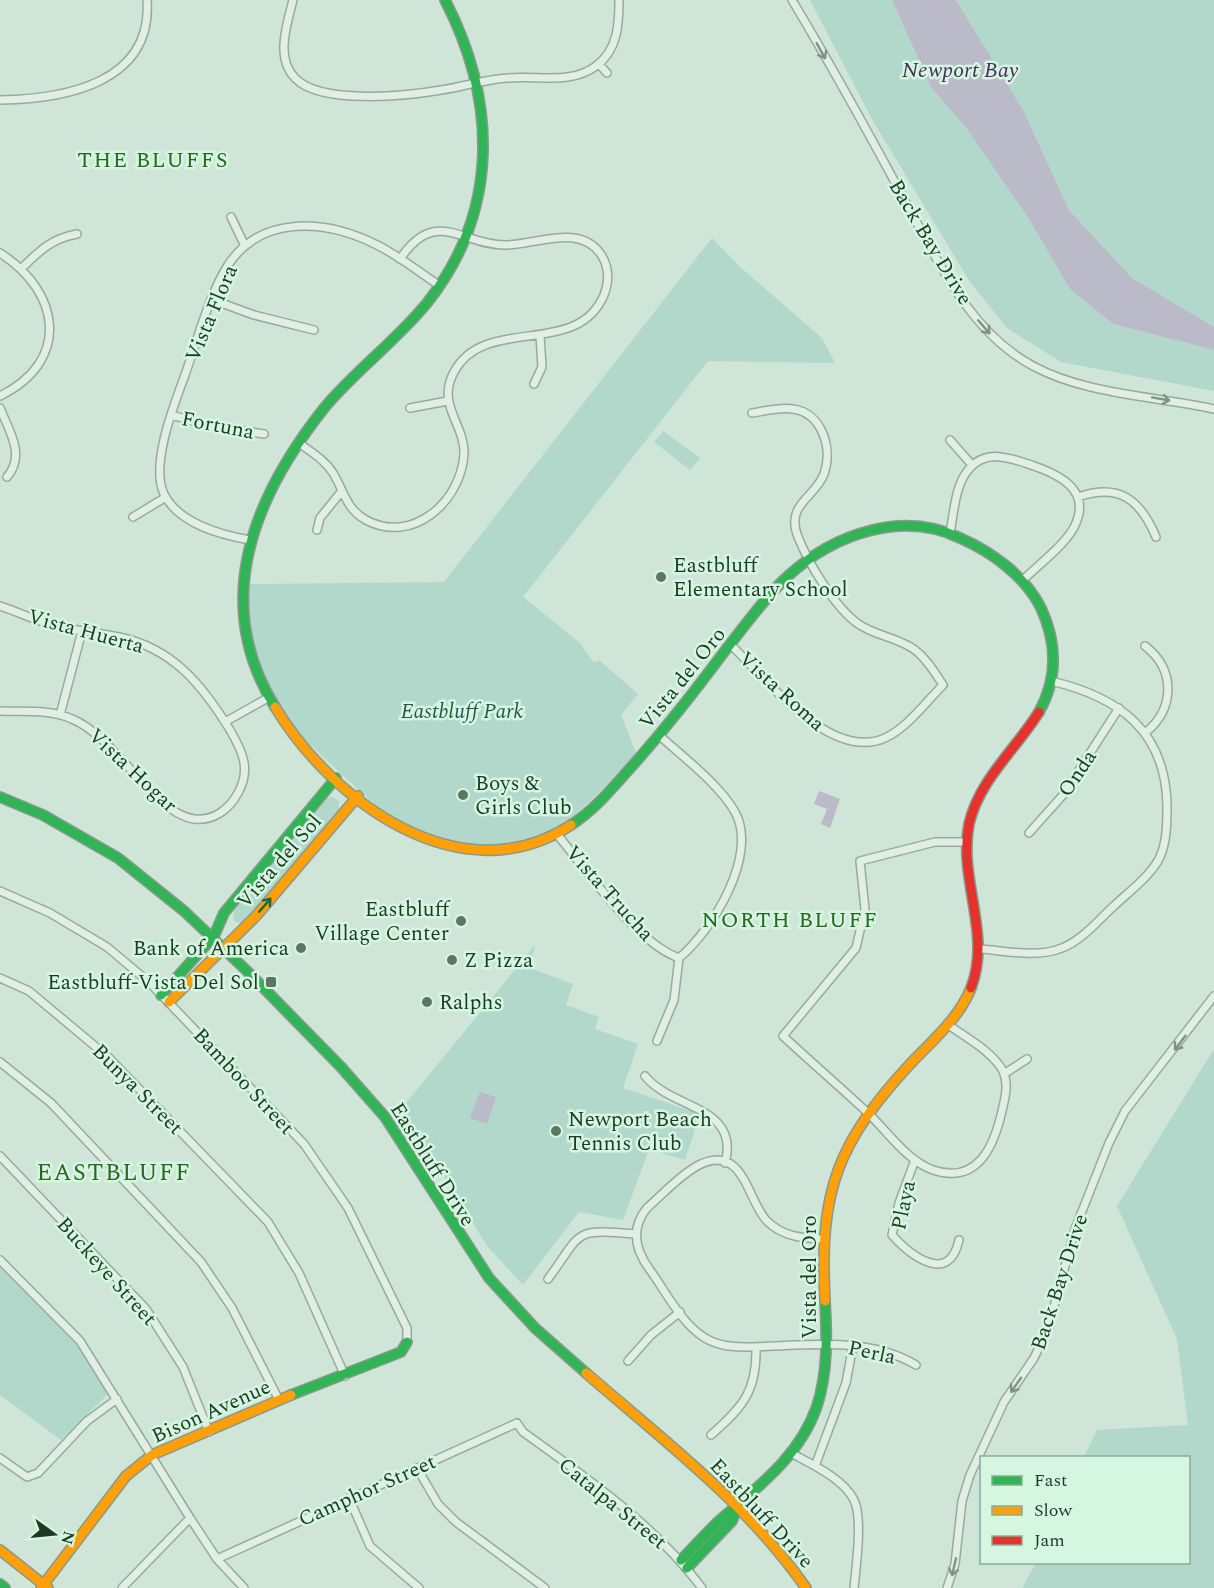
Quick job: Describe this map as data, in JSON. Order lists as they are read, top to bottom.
{
  "streets": {
    "street": [
      "Back Bay Drive",
      "Vista Flora",
      "Fortuna",
      "Vista Huerta",
      "Vista del Oro",
      "Vista Roma",
      "Vista Hogar",
      "Onda",
      "Vista del Sol",
      "Vista Trucha",
      "Bamboo Street",
      "Bunya Street",
      "Eastbluff Drive",
      "Playa",
      "Buckeye Street",
      "Perla",
      "Bison Avenue",
      "Camphor Street",
      "Catalpa Street"
    ]
  },
  "crossings": [
    ["Vista Flora", "Fortuna"],
    ["Vista Flora", "Vista del Oro"],
    ["Vista Huerta", "Vista Hogar"],
    ["Vista del Oro", "Vista Roma"],
    ["Vista del Oro", "Vista del Sol"],
    ["Vista del Oro", "Vista Trucha"],
    ["Vista del Oro", "Eastbluff Drive"],
    ["Vista del Oro", "Playa"],
    ["Vista del Oro", "Perla"],
    ["Vista del Oro", "Catalpa Street"],
    ["Vista del Sol", "Bamboo Street"],
    ["Vista del Sol", "Eastbluff Drive"],
    ["Bamboo Street", "Bison Avenue"],
    ["Bunya Street", "Bison Avenue"],
    ["Buckeye Street", "Bison Avenue"],
    ["Camphor Street", "Catalpa Street"]
  ],
  "districts": ["THE BLUFFS", "NORTH BLUFF", "EASTBLUFF"],
  "water": ["Newport Bay"],
  "parks": ["Eastbluff Park"],
  "places": {
    "other": [
      "Eastbluff Elementary School",
      "Boys & Girls Club",
      "Eastbluff Village Center",
      "Bank of America",
      "Z Pizza",
      "Ralphs",
      "Newport Beach Tennis Club"
    ],
    "transit": ["Eastbluff-Vista Del Sol"]
  },
  "legend": ["Fast", "Slow", "Jam"],
  "north": "right"
}
